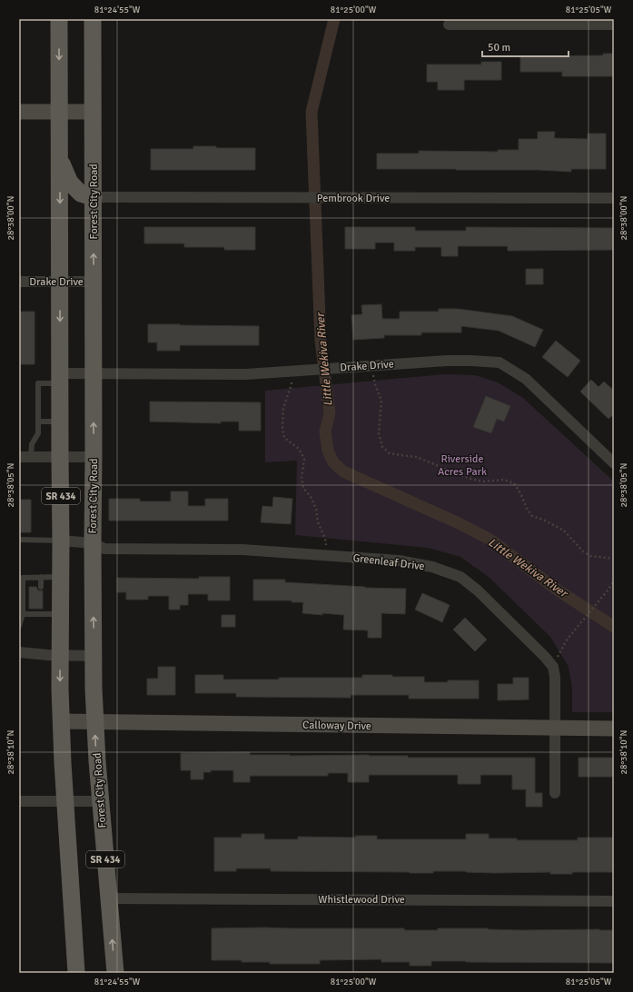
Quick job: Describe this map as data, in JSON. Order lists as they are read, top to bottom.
{
  "streets": {
    "main road": ["Forest City Road", "SR 434"],
    "street": [
      "Pembrook Drive",
      "Drake Drive",
      "Greenleaf Drive",
      "Calloway Drive",
      "Whistlewood Drive"
    ]
  },
  "crossings": [
    ["Pembrook Drive", "Forest City Road"],
    ["Forest City Road", "Drake Drive"],
    ["Forest City Road", "Greenleaf Drive"],
    ["Forest City Road", "Calloway Drive"],
    ["Forest City Road", "Whistlewood Drive"],
    ["Drake Drive", "SR 434"],
    ["SR 434", "Greenleaf Drive"],
    ["SR 434", "Calloway Drive"]
  ],
  "water": ["Little Wekiva River"],
  "parks": ["Riverside Acres Park"],
  "scale_bar": "50 m",
  "coordinates": [
    "81°24'55\"W",
    "81°25'00\"W",
    "81°25'05\"W",
    "28°38'00\"N",
    "28°38'05\"N",
    "28°38'10\"N"
  ]
}
